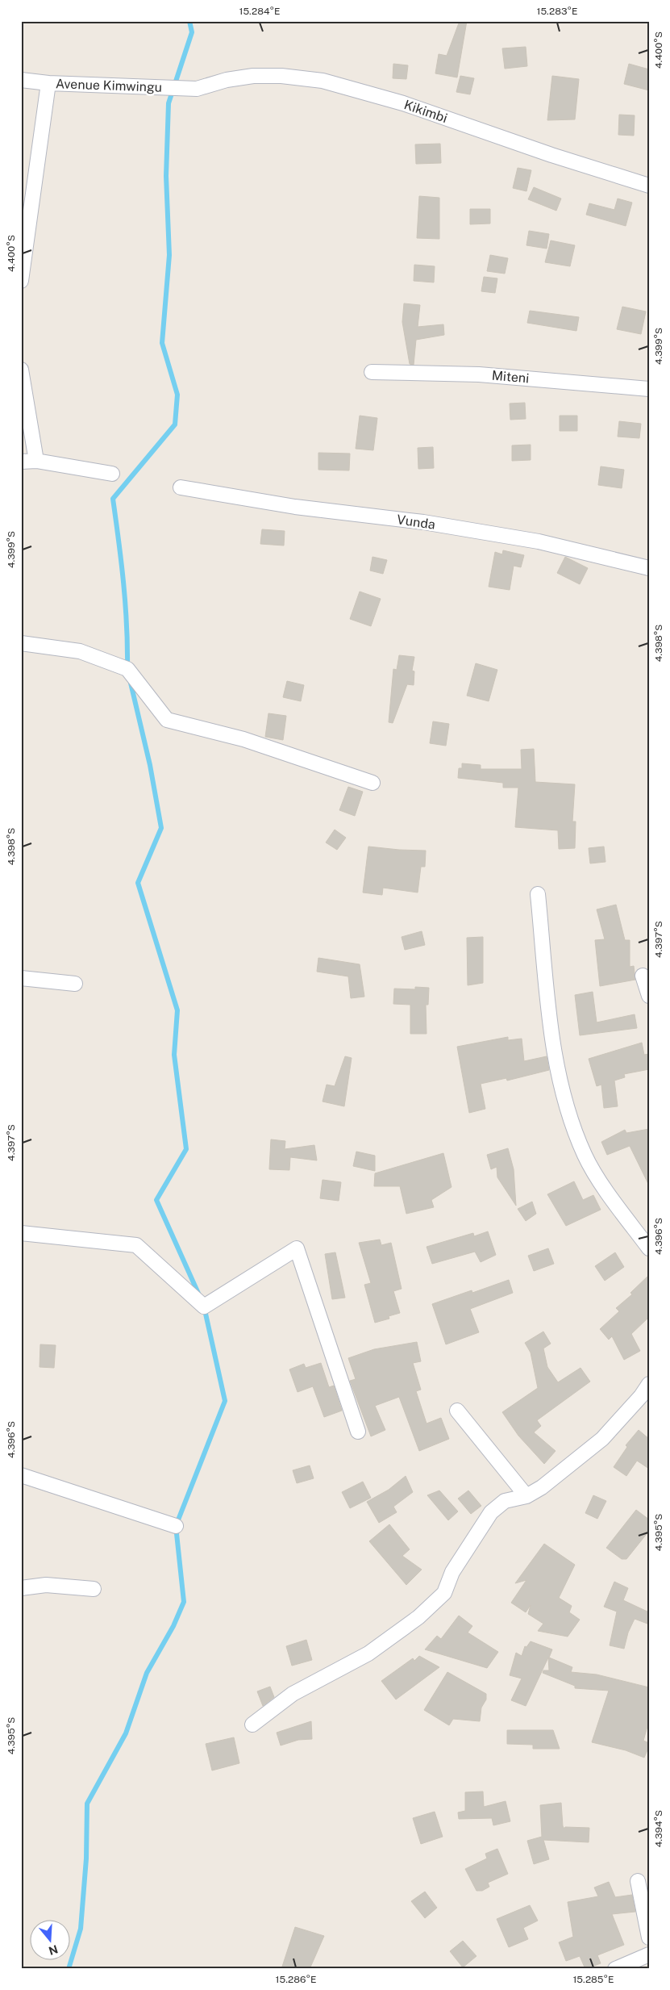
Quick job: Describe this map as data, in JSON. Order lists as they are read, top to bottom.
{
  "streets": {
    "street": [
      "Avenue Kimwingu",
      "Kikimbi",
      "Miteni",
      "Vunda"
    ]
  },
  "crossings": [
    ["Avenue Kimwingu", "Kikimbi"]
  ],
  "north": "bottom",
  "coordinates": [
    "15.284°E",
    "15.283°E",
    "4.400°S",
    "4.399°S",
    "4.398°S",
    "4.397°S",
    "4.396°S",
    "4.395°S",
    "4.394°S",
    "15.286°E",
    "15.285°E"
  ]
}
